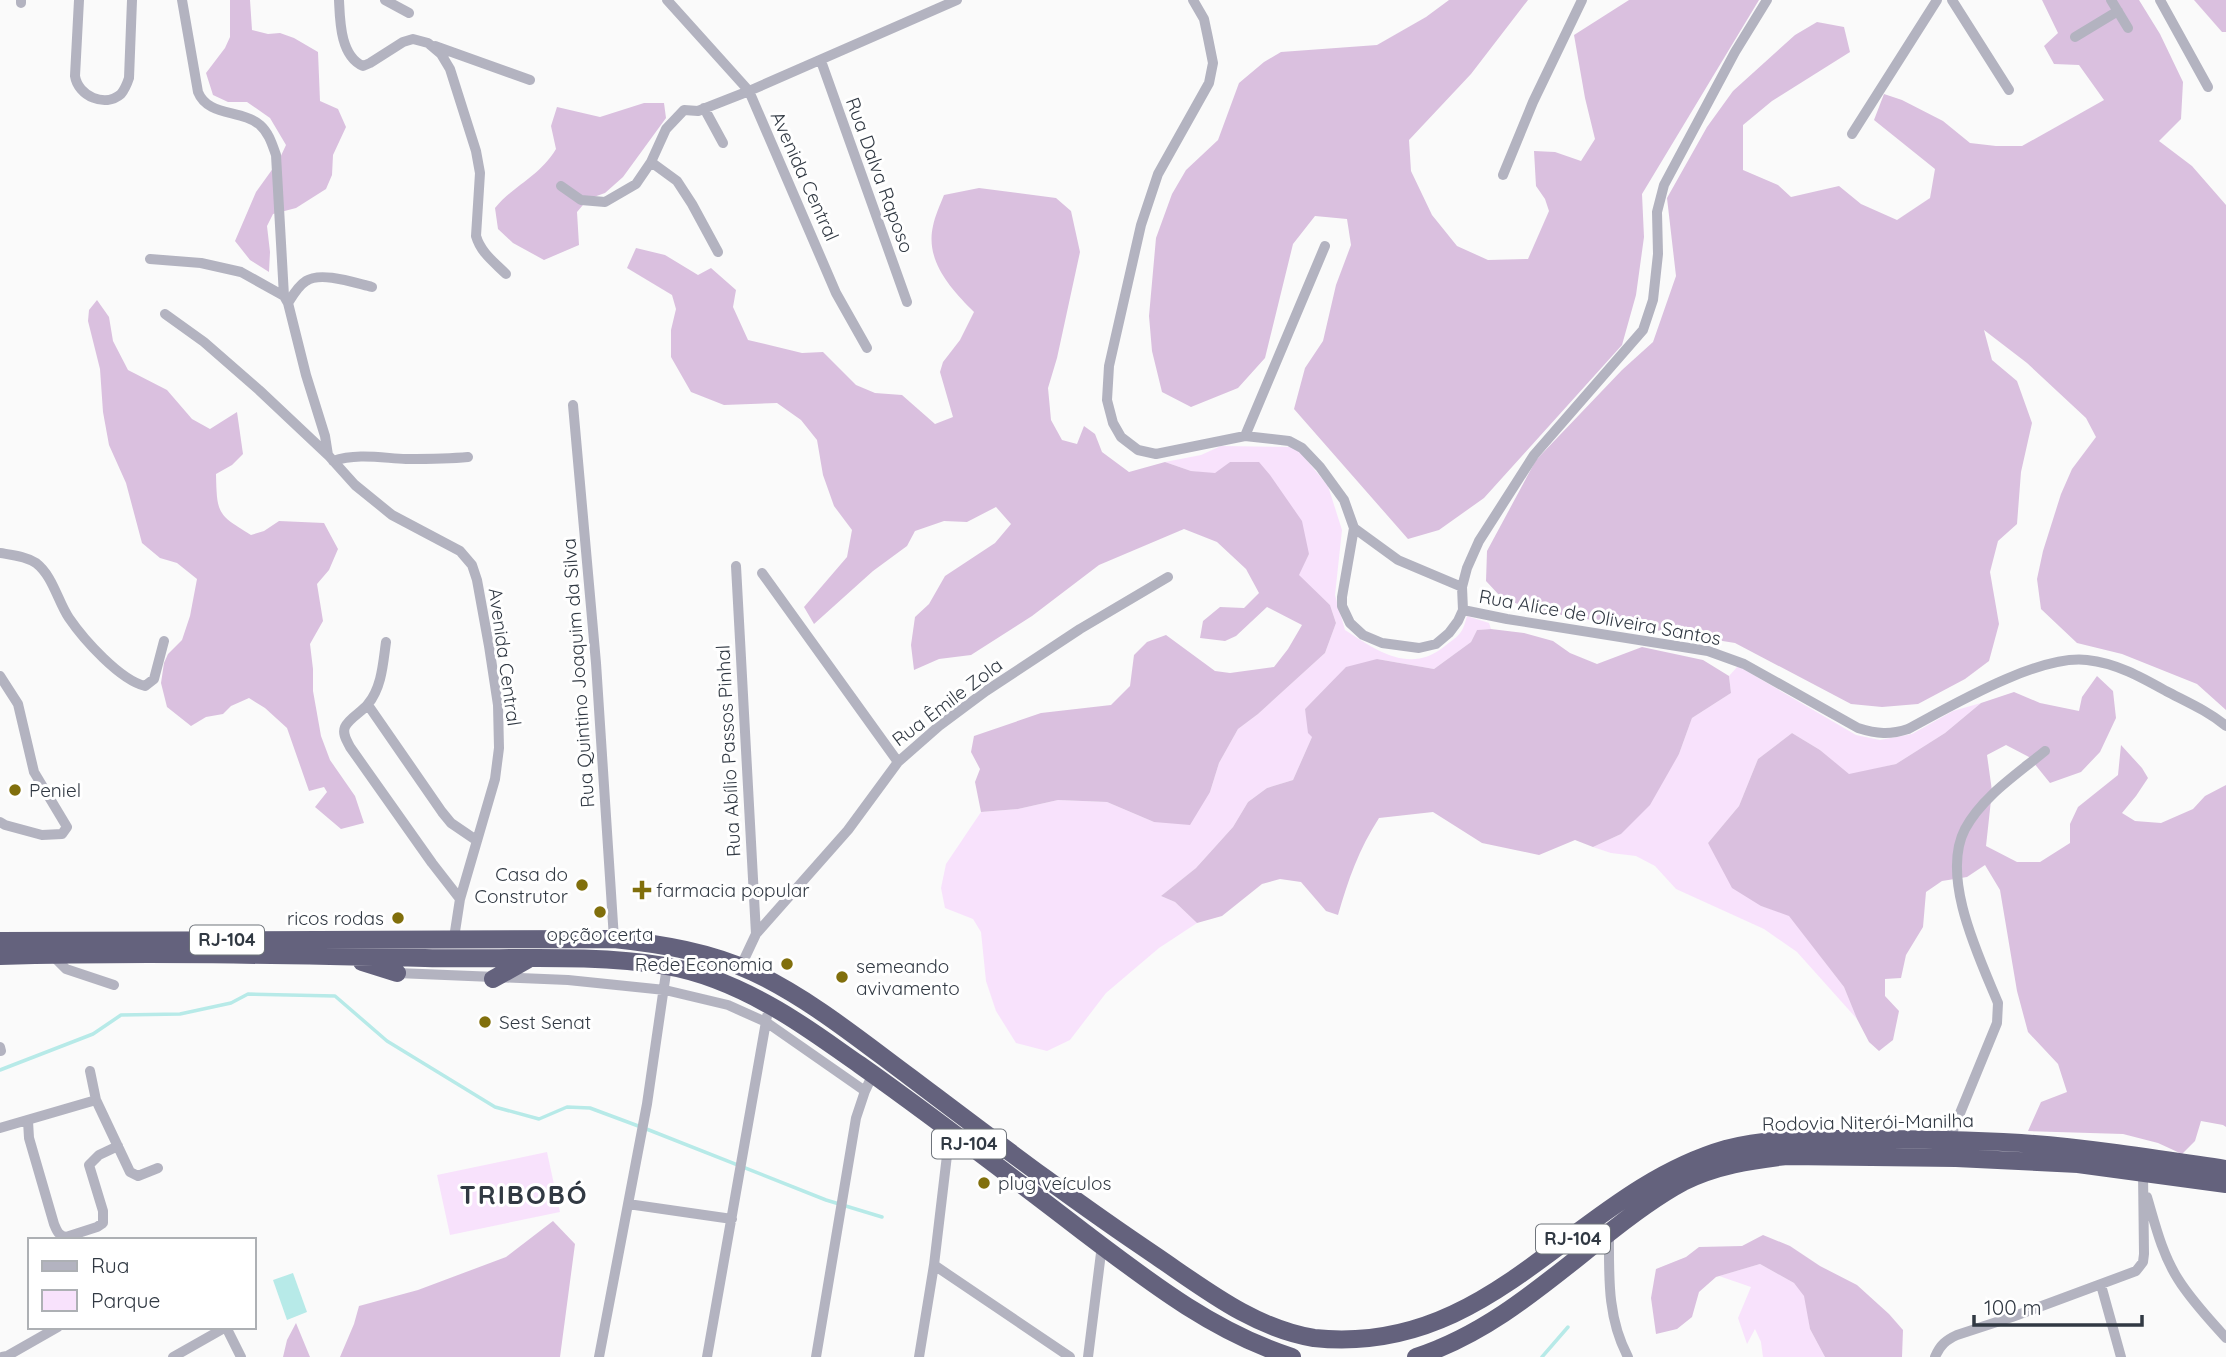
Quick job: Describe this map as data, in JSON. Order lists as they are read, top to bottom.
{
  "streets": {
    "highway": ["RJ-104", "Rodovia Niterói-Manilha"],
    "street": [
      "Rua Dalva Raposo",
      "Avenida Central",
      "Rua Alice de Oliveira Santos",
      "Rua Quintino Joaquim da Silva",
      "Rua Êmile Zola",
      "Rua Abílio Passos Pinhal"
    ]
  },
  "crossings": [
    ["Avenida Central", "Rodovia Niterói-Manilha"],
    ["Rua Quintino Joaquim da Silva", "Rodovia Niterói-Manilha"],
    ["Rua Êmile Zola", "Rua Abílio Passos Pinhal"],
    ["Rua Êmile Zola", "Rodovia Niterói-Manilha"]
  ],
  "districts": ["TRIBOBÓ"],
  "places": {
    "other": [
      "Peniel",
      "Casa do Construtor",
      "opção certa",
      "ricos rodas",
      "Rede Economia",
      "semeando avivamento",
      "Sest Senat",
      "plug veículos"
    ],
    "health": ["farmacia popular"]
  },
  "legend": ["Rua", "Parque"],
  "scale_bar": "100 m"
}
